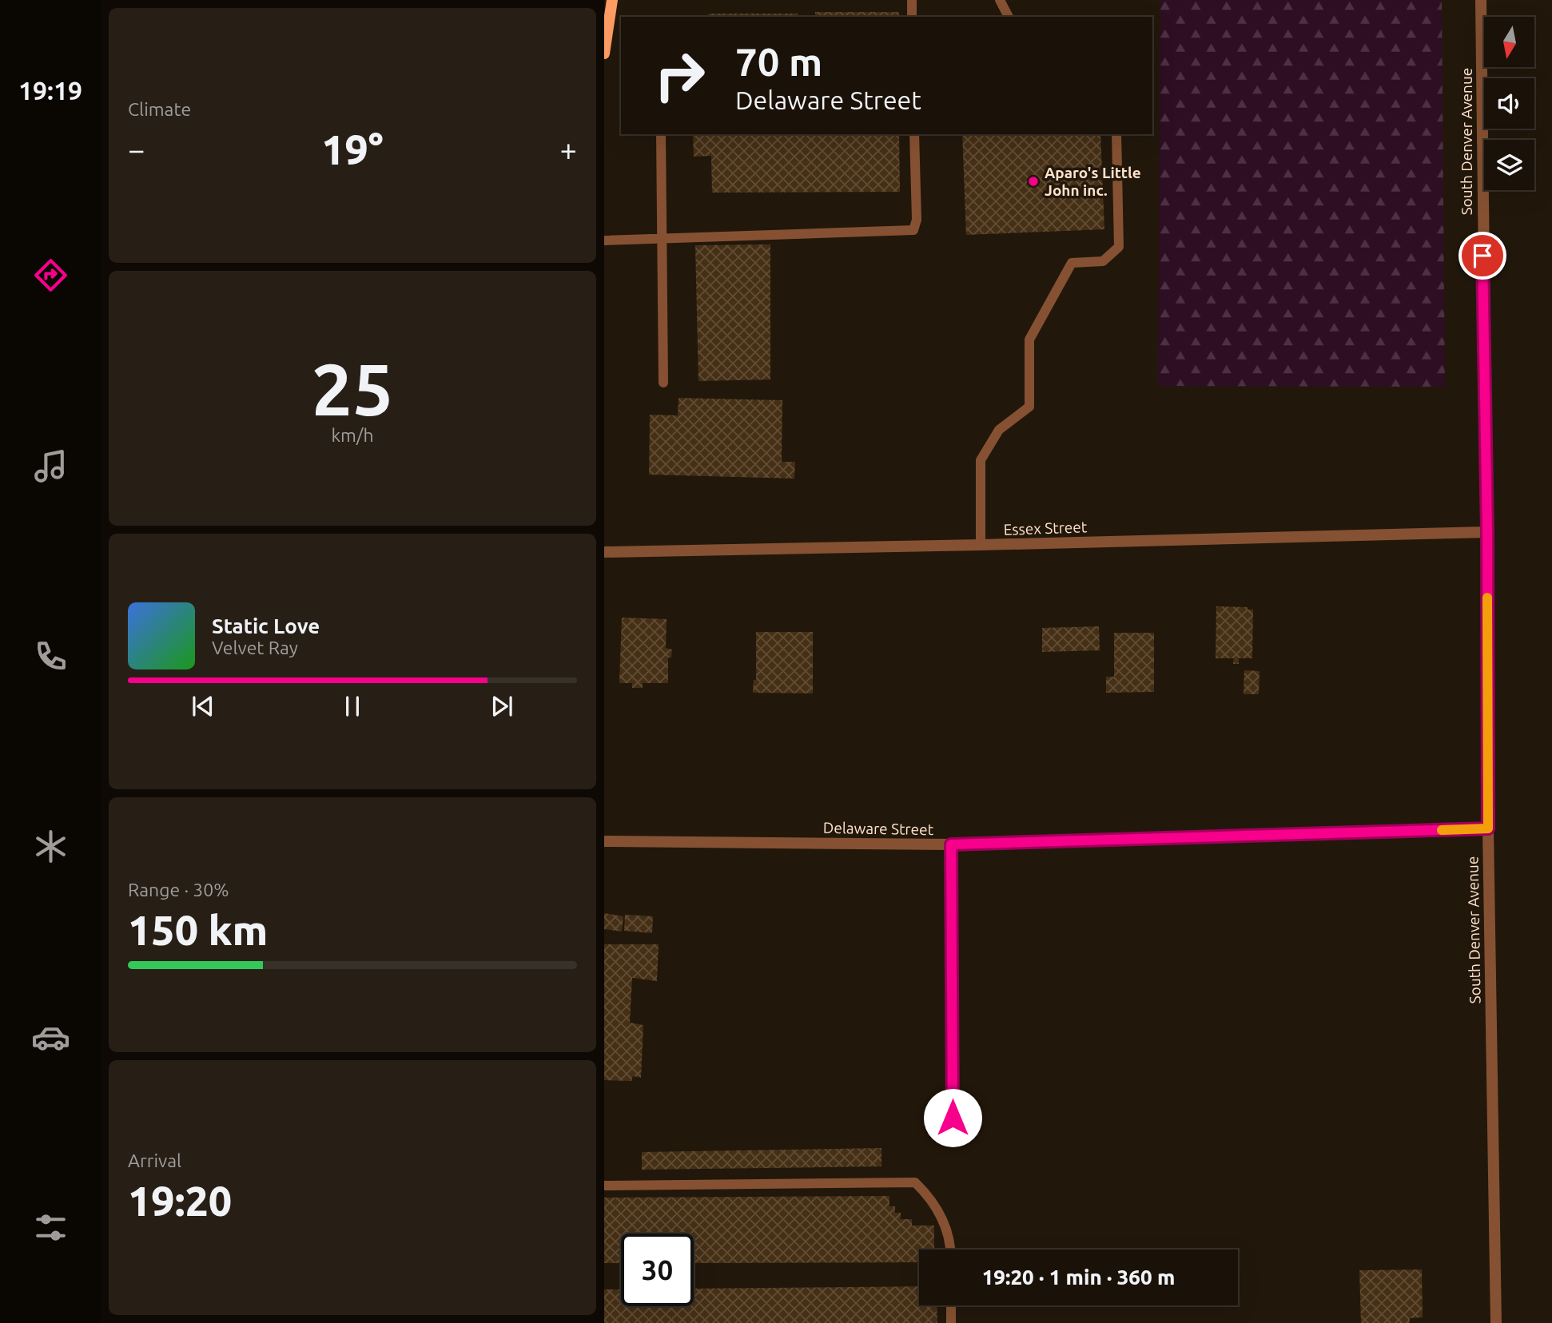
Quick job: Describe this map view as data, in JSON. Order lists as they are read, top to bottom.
{
  "streets": {
    "street": ["South Denver Avenue", "Essex Street", "Delaware Street"]
  },
  "crossings": [
    ["South Denver Avenue", "Essex Street"],
    ["South Denver Avenue", "Delaware Street"]
  ],
  "places": ["Aparo's Little John inc."],
  "north": "bottom",
  "page": {
    "tabs": "19:19",
    "tile": [
      "Climate",
      ["25", "km/h"],
      ["Range · 30%", "150 km"],
      ["Arrival", "19:20"]
    ],
    "turn": ["70 m", "Delaware Street"],
    "heat": ["−", "19°", "+"],
    "song": ["Static Love", "Velvet Ray"],
    "limit": "30",
    "trip": "19:20 · 1 min · 360 m"
  }
}
